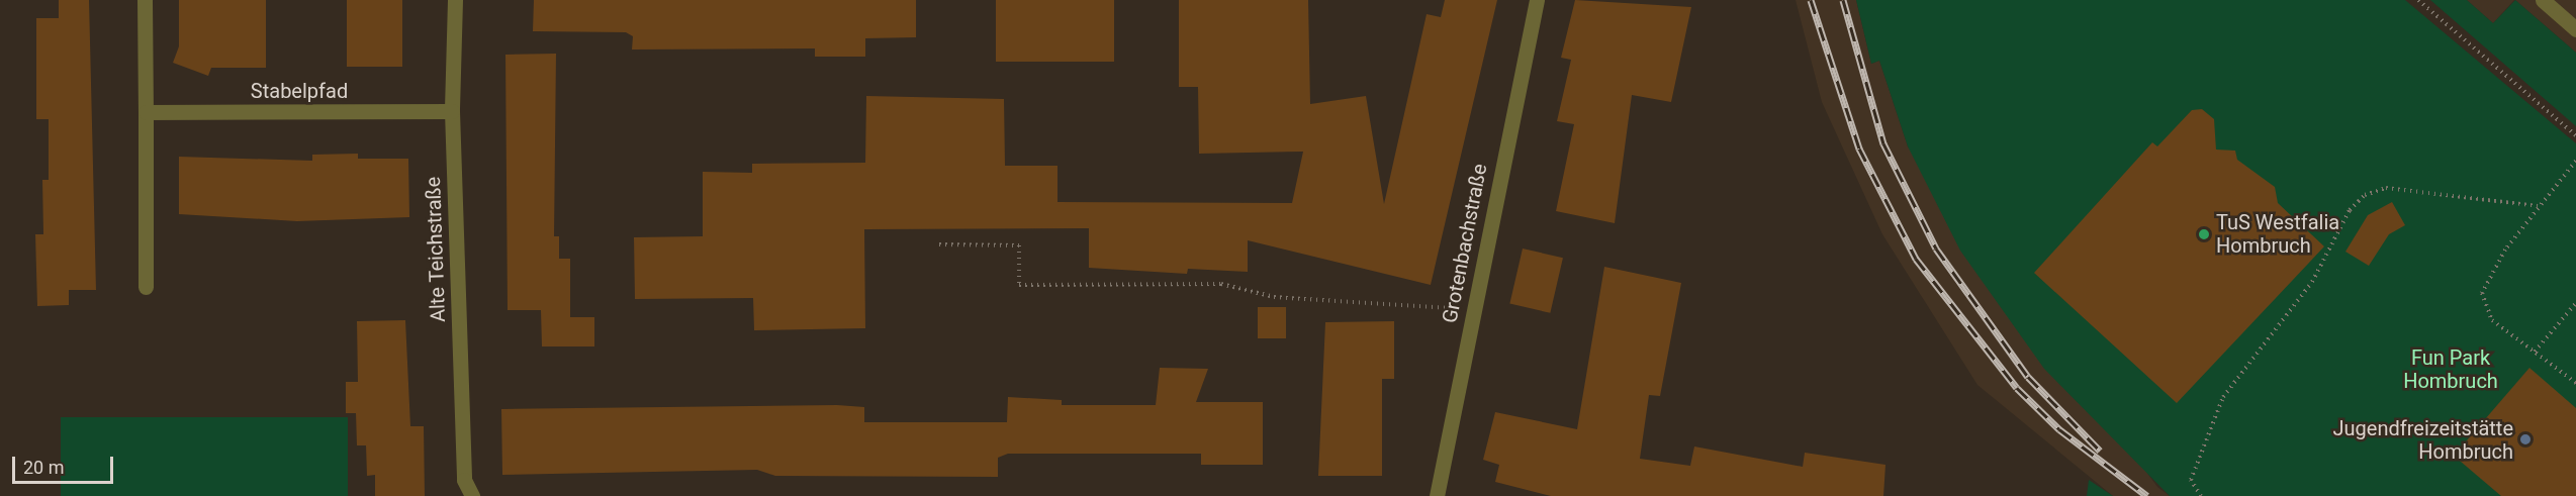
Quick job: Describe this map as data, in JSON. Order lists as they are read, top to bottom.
{
  "streets": {
    "street": ["Stabelpfad", "Grotenbachstraße", "Alte Teichstraße"]
  },
  "crossings": [
    ["Stabelpfad", "Alte Teichstraße"]
  ],
  "parks": ["Fun Park Hombruch"],
  "places": ["TuS Westfalia Hombruch", "Jugendfreizeitstätte Hombruch"],
  "scale_bar": "20 m"
}
